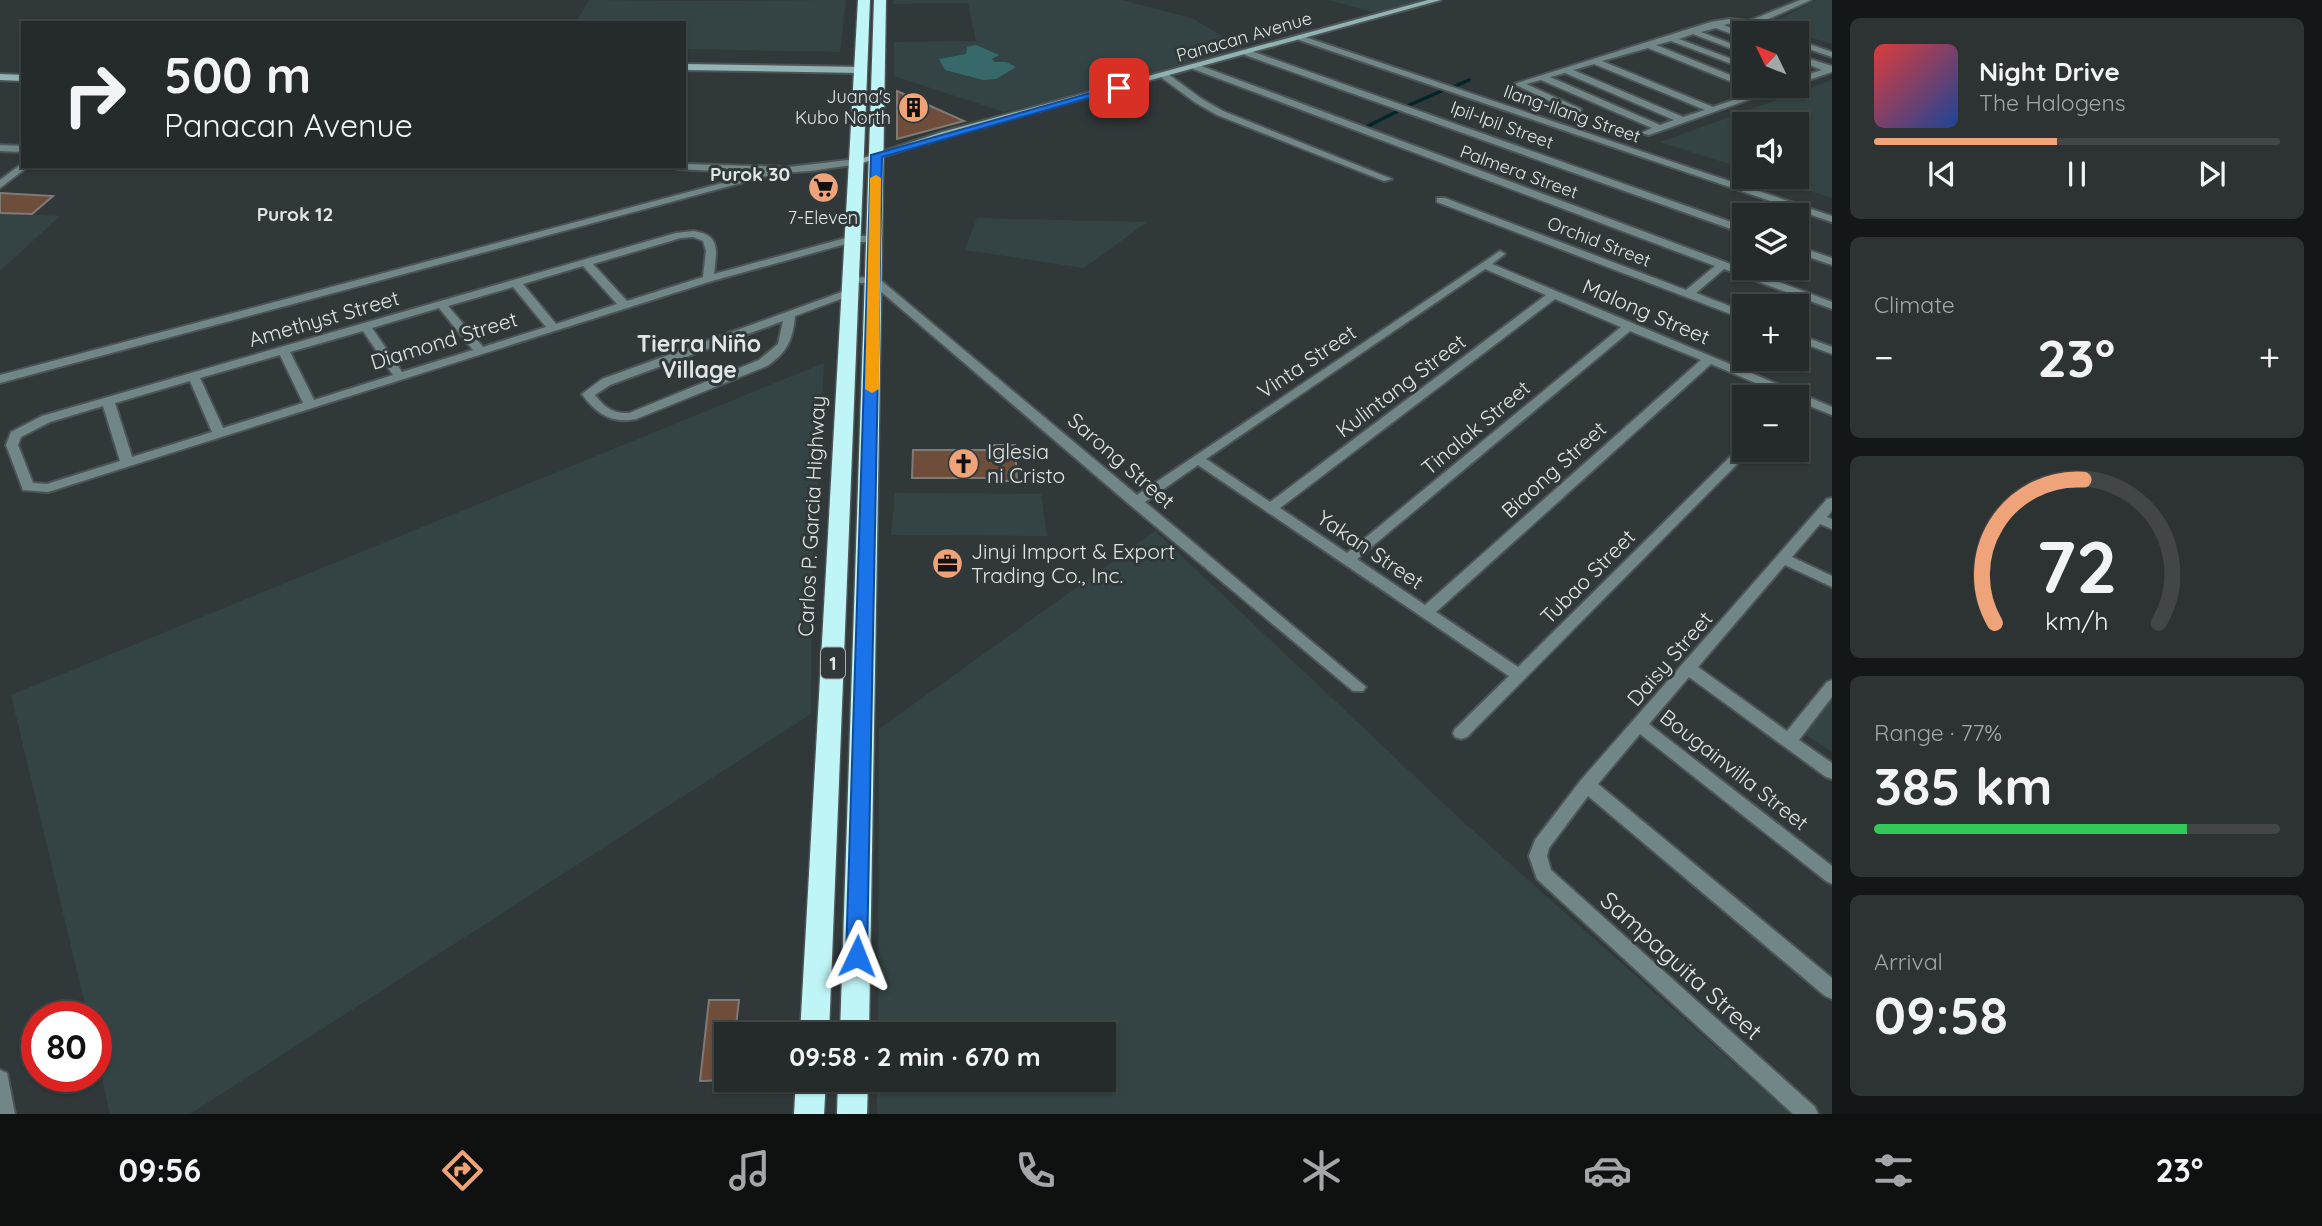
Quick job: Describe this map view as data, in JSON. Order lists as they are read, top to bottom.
{
  "streets": {
    "highway": ["Carlos P. Garcia Highway", "1"],
    "street": [
      "Panacan Avenue",
      "Ilang-Ilang Street",
      "Ipil-Ipil Street",
      "Palmera Street",
      "Orchid Street",
      "Malong Street",
      "Amethyst Street",
      "Diamond Street",
      "Vinta Street",
      "Kulintang Street",
      "Tinalak Street",
      "Sarong Street",
      "Biaong Street",
      "Yakan Street",
      "Tubao Street",
      "Daisy Street",
      "Bougainvilla Street",
      "Sampaguita Street"
    ]
  },
  "crossings": [
    ["Panacan Avenue", "Ilang-Ilang Street"],
    ["Panacan Avenue", "Ipil-Ipil Street"],
    ["Panacan Avenue", "Palmera Street"],
    ["Panacan Avenue", "Carlos P. Garcia Highway"],
    ["Malong Street", "Vinta Street"],
    ["Malong Street", "Kulintang Street"],
    ["Malong Street", "Tinalak Street"],
    ["Malong Street", "Biaong Street"],
    ["Amethyst Street", "Diamond Street"],
    ["Diamond Street", "Carlos P. Garcia Highway"],
    ["Vinta Street", "Sarong Street"],
    ["Vinta Street", "Yakan Street"],
    ["Kulintang Street", "Yakan Street"],
    ["Tinalak Street", "Yakan Street"],
    ["Sarong Street", "Carlos P. Garcia Highway"],
    ["Biaong Street", "Yakan Street"],
    ["Yakan Street", "Tubao Street"],
    ["Daisy Street", "Bougainvilla Street"],
    ["Daisy Street", "Sampaguita Street"]
  ],
  "districts": ["Purok 30", "Purok 12", "Tierra Niño Village"],
  "places": {
    "building": ["Juana's Kubo North"],
    "supermarket": ["7-Eleven"],
    "church": ["Iglesia ni Cristo"],
    "office": ["Jinyi Import & Export Trading Co., Inc."]
  },
  "north": "top left",
  "page": {
    "map_buttons": ["+", "−"],
    "turn": ["500 m", "Panacan Avenue"],
    "song": ["Night Drive", "The Halogens"],
    "tile": [
      "Climate",
      ["Range · 77%", "385 km"],
      ["Arrival", "09:58"]
    ],
    "heat": ["−", "23°", "+"],
    "limit": "80",
    "trip": "09:58 · 2 min · 670 m",
    "tabs": ["09:56", "23°"],
    "gauge": ["72", "km/h"]
  }
}
